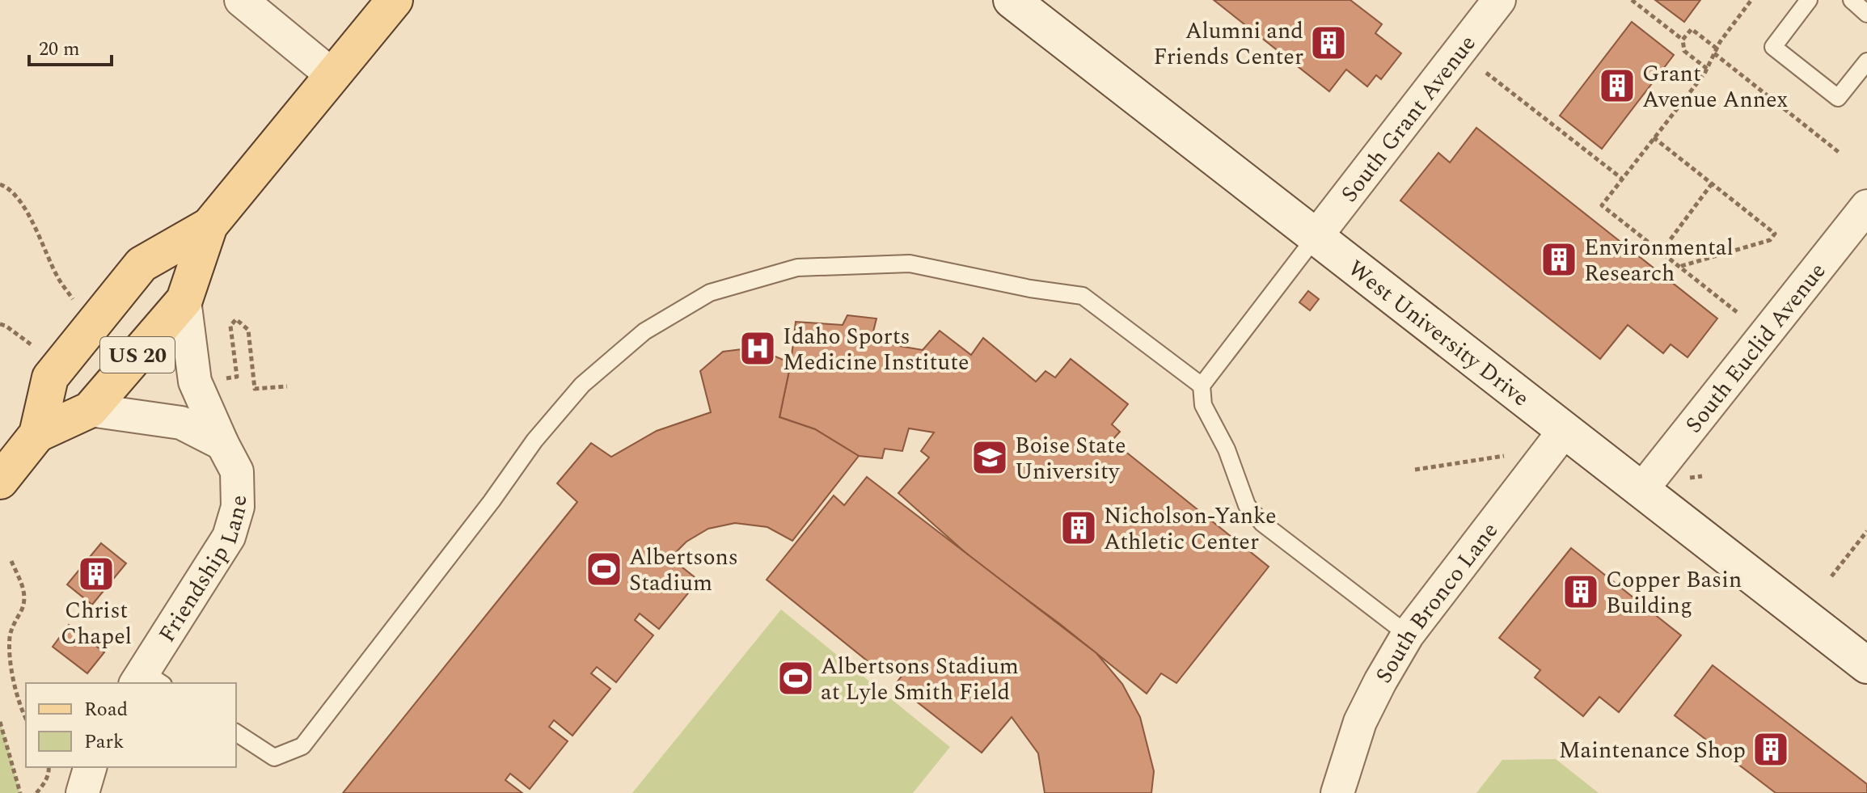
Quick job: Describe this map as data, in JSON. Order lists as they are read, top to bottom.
{
  "streets": {
    "main road": ["US 20"],
    "street": [
      "South Grant Avenue",
      "West University Drive",
      "South Euclid Avenue",
      "Friendship Lane",
      "South Bronco Lane"
    ]
  },
  "crossings": [
    ["South Grant Avenue", "West University Drive"],
    ["West University Drive", "South Euclid Avenue"],
    ["West University Drive", "South Bronco Lane"],
    ["US 20", "Friendship Lane"]
  ],
  "places": {
    "building": [
      "Alumni and Friends Center",
      "Grant Avenue Annex",
      "Environmental Research",
      "Nicholson-Yanke Athletic Center",
      "Christ Chapel",
      "Copper Basin Building",
      "Maintenance Shop"
    ],
    "hospital": ["Idaho Sports Medicine Institute"],
    "school or university": ["Boise State University"],
    "sports": ["Albertsons Stadium", "Albertsons Stadium at Lyle Smith Field"]
  },
  "legend": ["Road", "Park"],
  "scale_bar": "20 m"
}
